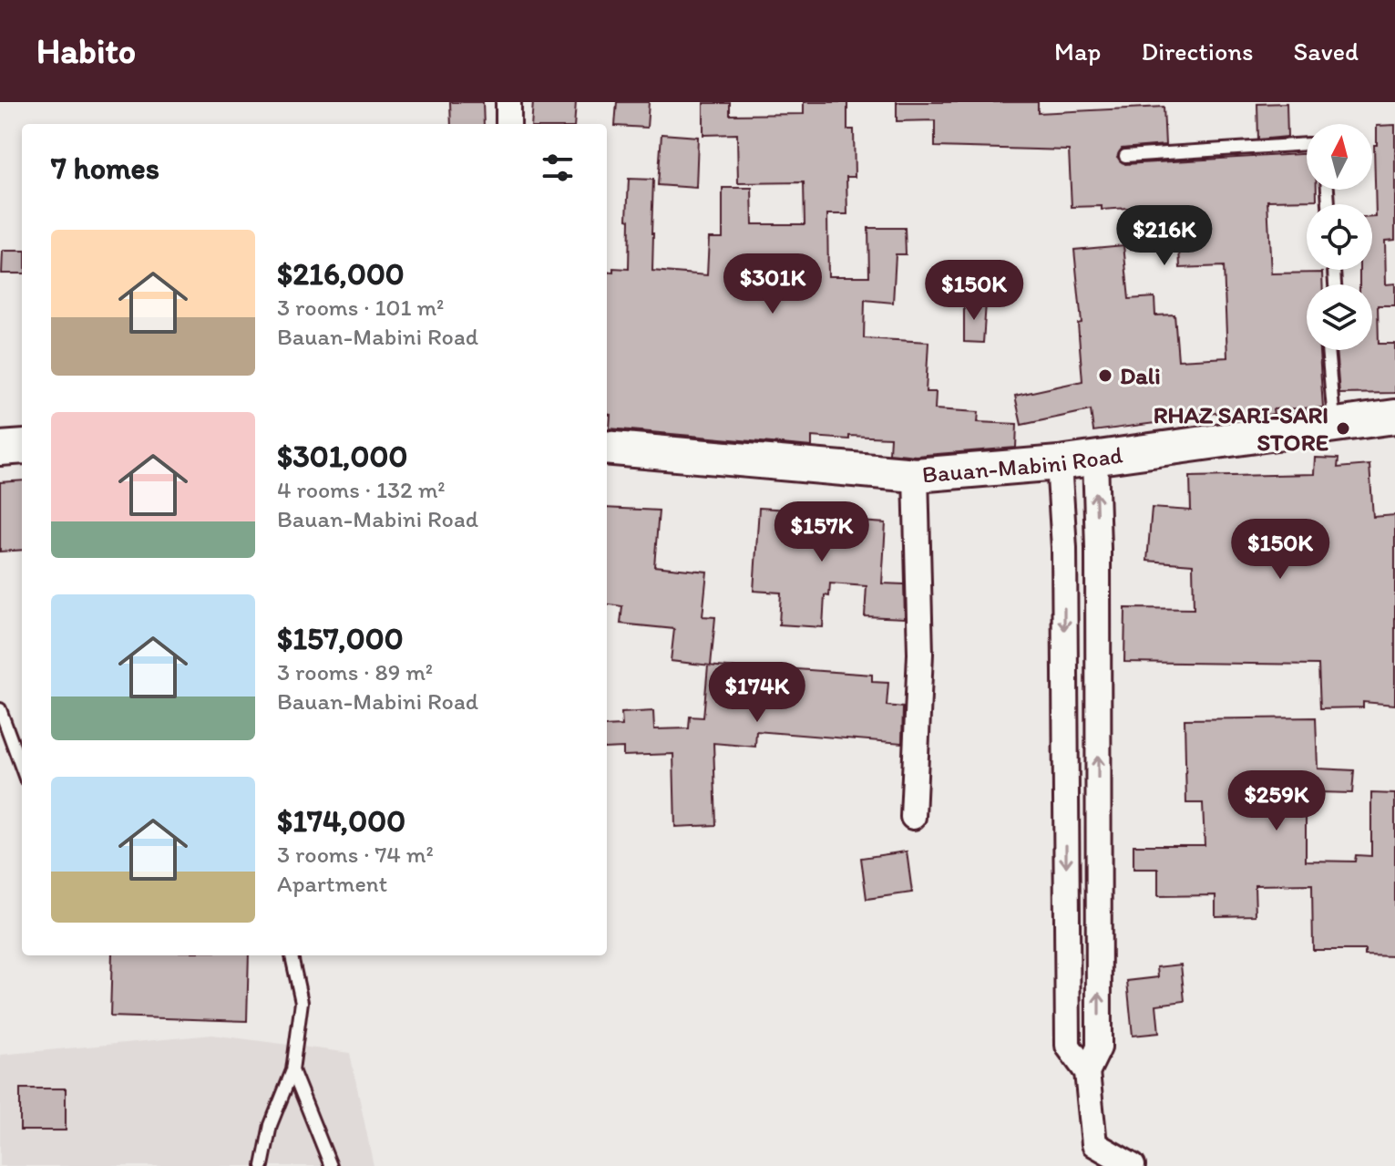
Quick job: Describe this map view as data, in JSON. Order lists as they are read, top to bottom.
{
  "streets": {
    "main road": ["Bauan-Mabini Road"]
  },
  "places": ["Dali", "RHAZ SARI-SARI STORE"],
  "north": "top",
  "page": {
    "header": "Habito",
    "nav": ["Map", "Directions", "Saved"],
    "heading": "7 homes",
    "price": [
      "$216K",
      "$301K",
      "$150K",
      "$157K",
      "$150K",
      "$174K",
      "$259K"
    ],
    "list": [
      {
        "name": "$216,000",
        "note": "3 rooms · 101 m² · Bauan-Mabini Road"
      },
      {
        "name": "$301,000",
        "note": "4 rooms · 132 m² · Bauan-Mabini Road"
      },
      {
        "name": "$157,000",
        "note": "3 rooms · 89 m² · Bauan-Mabini Road"
      },
      {
        "name": "$174,000",
        "note": "3 rooms · 74 m² · Apartment"
      }
    ]
  }
}
